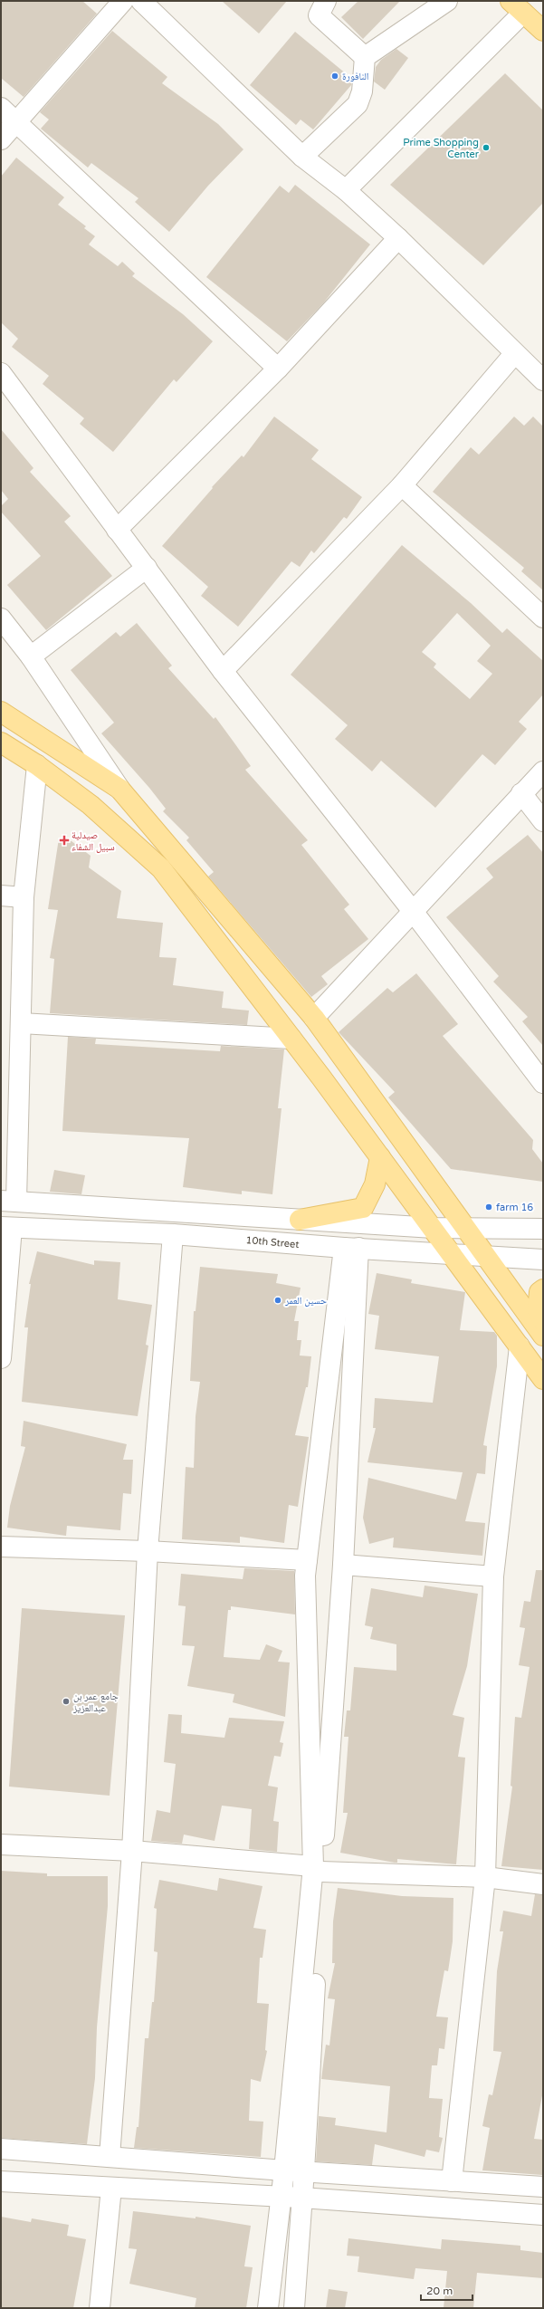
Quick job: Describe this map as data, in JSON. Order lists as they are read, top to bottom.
{
  "streets": {
    "street": ["10th Street"]
  },
  "places": {
    "other": [
      "النافورة",
      "Prime Shopping Center",
      "farm 16",
      "حسين العمر",
      "جامع عمر بن عبدالعزيز"
    ],
    "health": ["صيدلية سبيل الشفاء"]
  },
  "scale_bar": "20 m"
}
